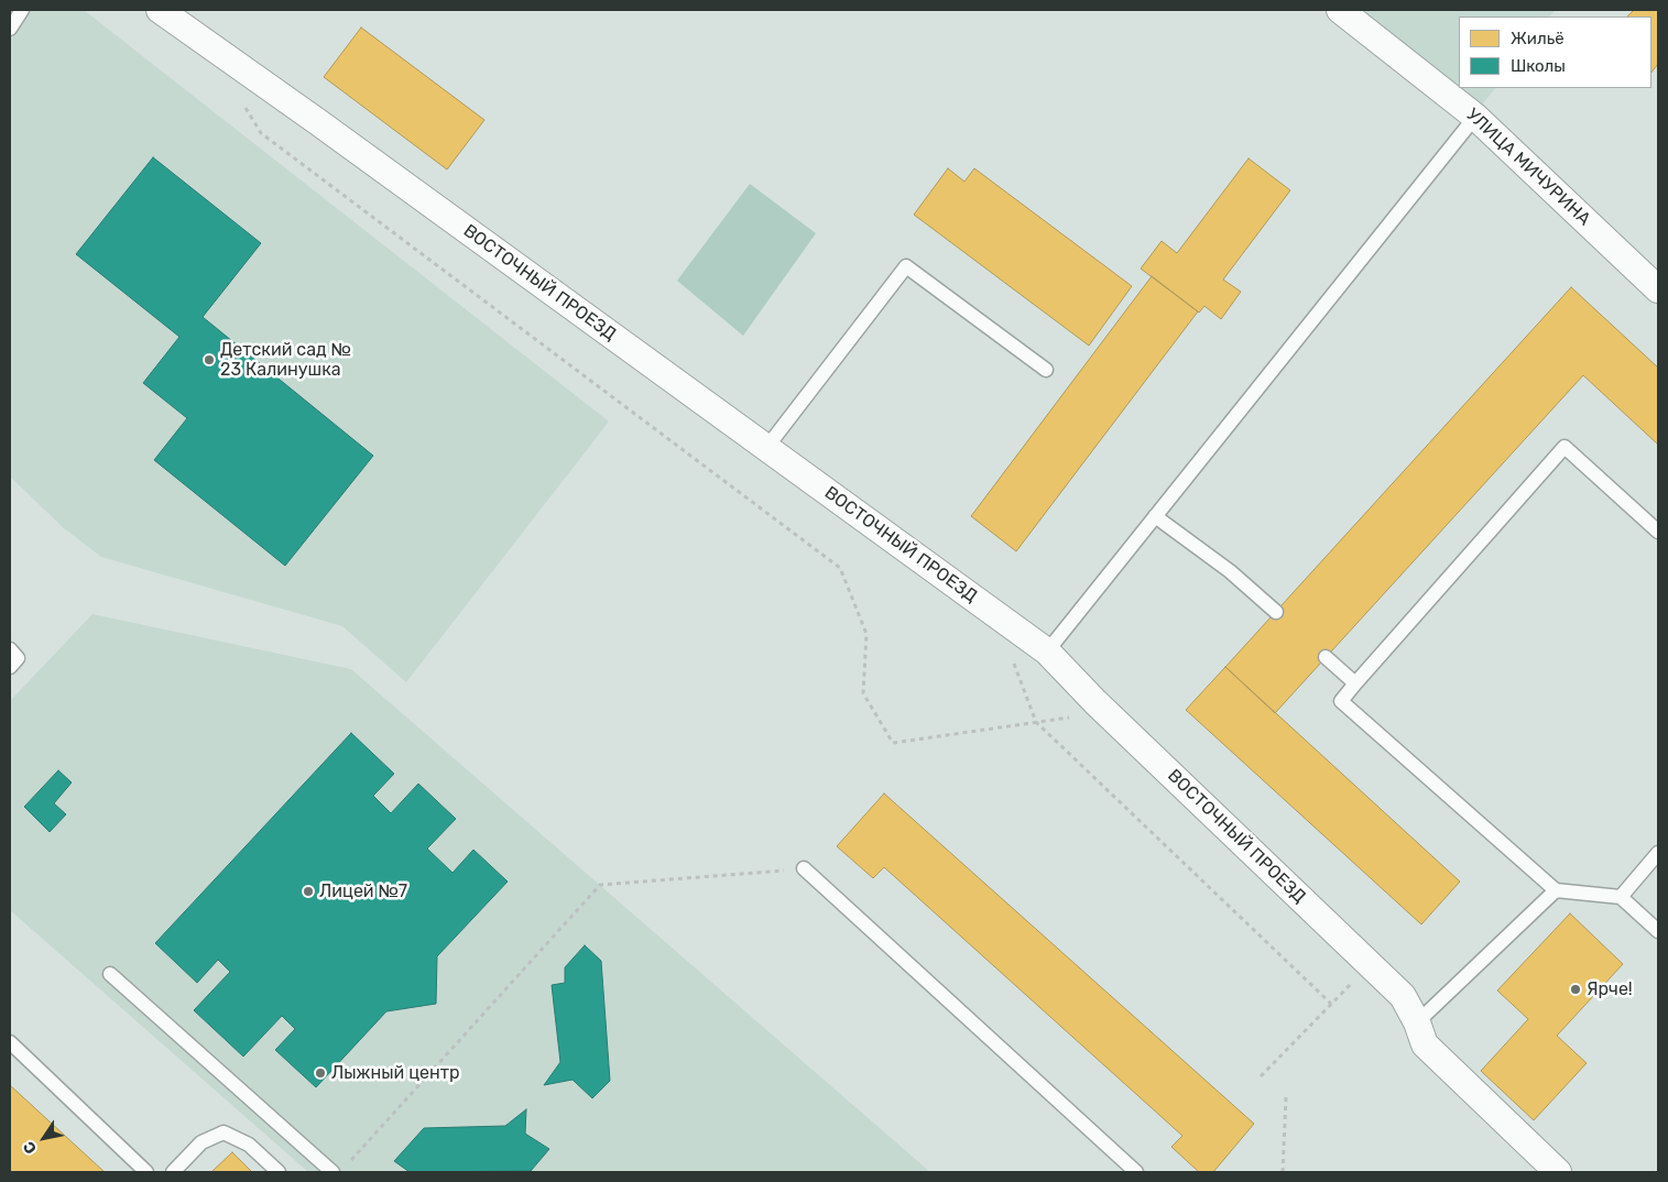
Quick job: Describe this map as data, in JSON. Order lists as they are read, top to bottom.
{
  "streets": {
    "street": ["УЛИЦА МИЧУРИНА", "ВОСТОЧНЫЙ ПРОЕЗД"]
  },
  "places": [
    "Детский сад № 23 Калинушка",
    "Лицей №7",
    "Ярче!",
    "Лыжный центр"
  ],
  "legend": ["Жильё", "Школы"],
  "north": "bottom left"
}
